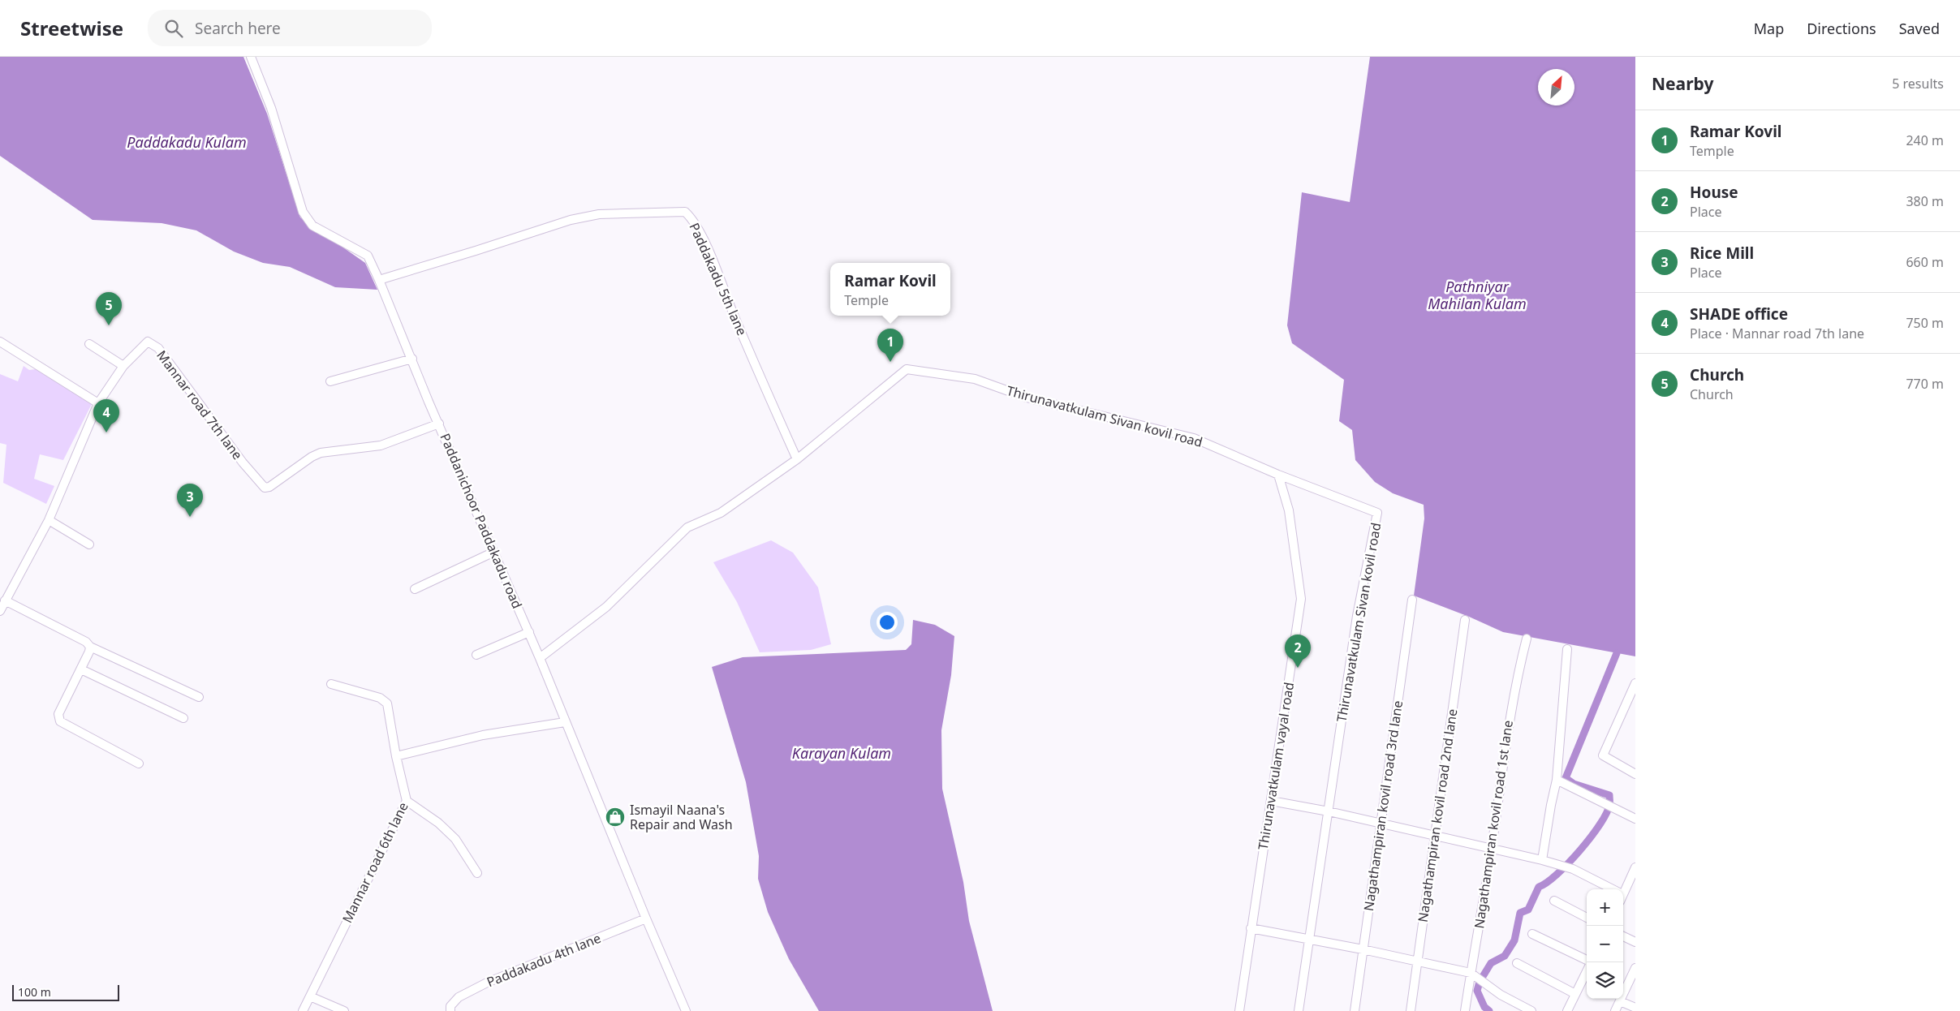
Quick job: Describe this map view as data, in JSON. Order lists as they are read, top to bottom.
{
  "streets": {
    "street": [
      "Paddakadu 5th lane",
      "Mannar road 7th lane",
      "Thirunavatkulam Sivan kovil road",
      "Paddanichoor Paddakadu road",
      "Thirunavatkulam vayal road",
      "Nagathampiran kovil road 3rd lane",
      "Nagathampiran kovil road 2nd lane",
      "Nagathampiran kovil road 1st lane",
      "Mannar road 6th lane",
      "Paddakadu 4th lane"
    ]
  },
  "crossings": [
    ["Paddakadu 5th lane", "Thirunavatkulam Sivan kovil road"],
    ["Paddakadu 5th lane", "Paddanichoor Paddakadu road"],
    ["Mannar road 7th lane", "Paddanichoor Paddakadu road"],
    ["Thirunavatkulam Sivan kovil road", "Paddanichoor Paddakadu road"],
    ["Thirunavatkulam Sivan kovil road", "Thirunavatkulam vayal road"],
    ["Paddanichoor Paddakadu road", "Paddakadu 4th lane"]
  ],
  "water": ["Paddakadu Kulam", "Pathniyar Mahilan Kulam", "Karayan Kulam"],
  "places": {
    "shop": ["Ismayil Naana's Repair and Wash"]
  },
  "scale_bar": "100 m",
  "north": "top right",
  "page": {
    "header": "Streetwise",
    "search": "Search here",
    "nav": ["Map", "Directions", "Saved"],
    "heading": ["Nearby", "5 results"],
    "list": [
      {
        "mark": "1",
        "name": "Ramar Kovil",
        "note": "Temple",
        "value": "240 m"
      },
      {
        "mark": "2",
        "name": "House",
        "note": "Place",
        "value": "380 m"
      },
      {
        "mark": "3",
        "name": "Rice Mill",
        "note": "Place",
        "value": "660 m"
      },
      {
        "mark": "4",
        "name": "SHADE office",
        "note": "Place · Mannar road 7th lane",
        "value": "750 m"
      },
      {
        "mark": "5",
        "name": "Church",
        "note": "Church",
        "value": "770 m"
      }
    ],
    "popup": ["Ramar Kovil", "Temple"],
    "pins": [
      "5",
      "1",
      "4",
      "3",
      "2"
    ],
    "map_buttons": ["+", "−"],
    "scale": "100 m"
  }
}
